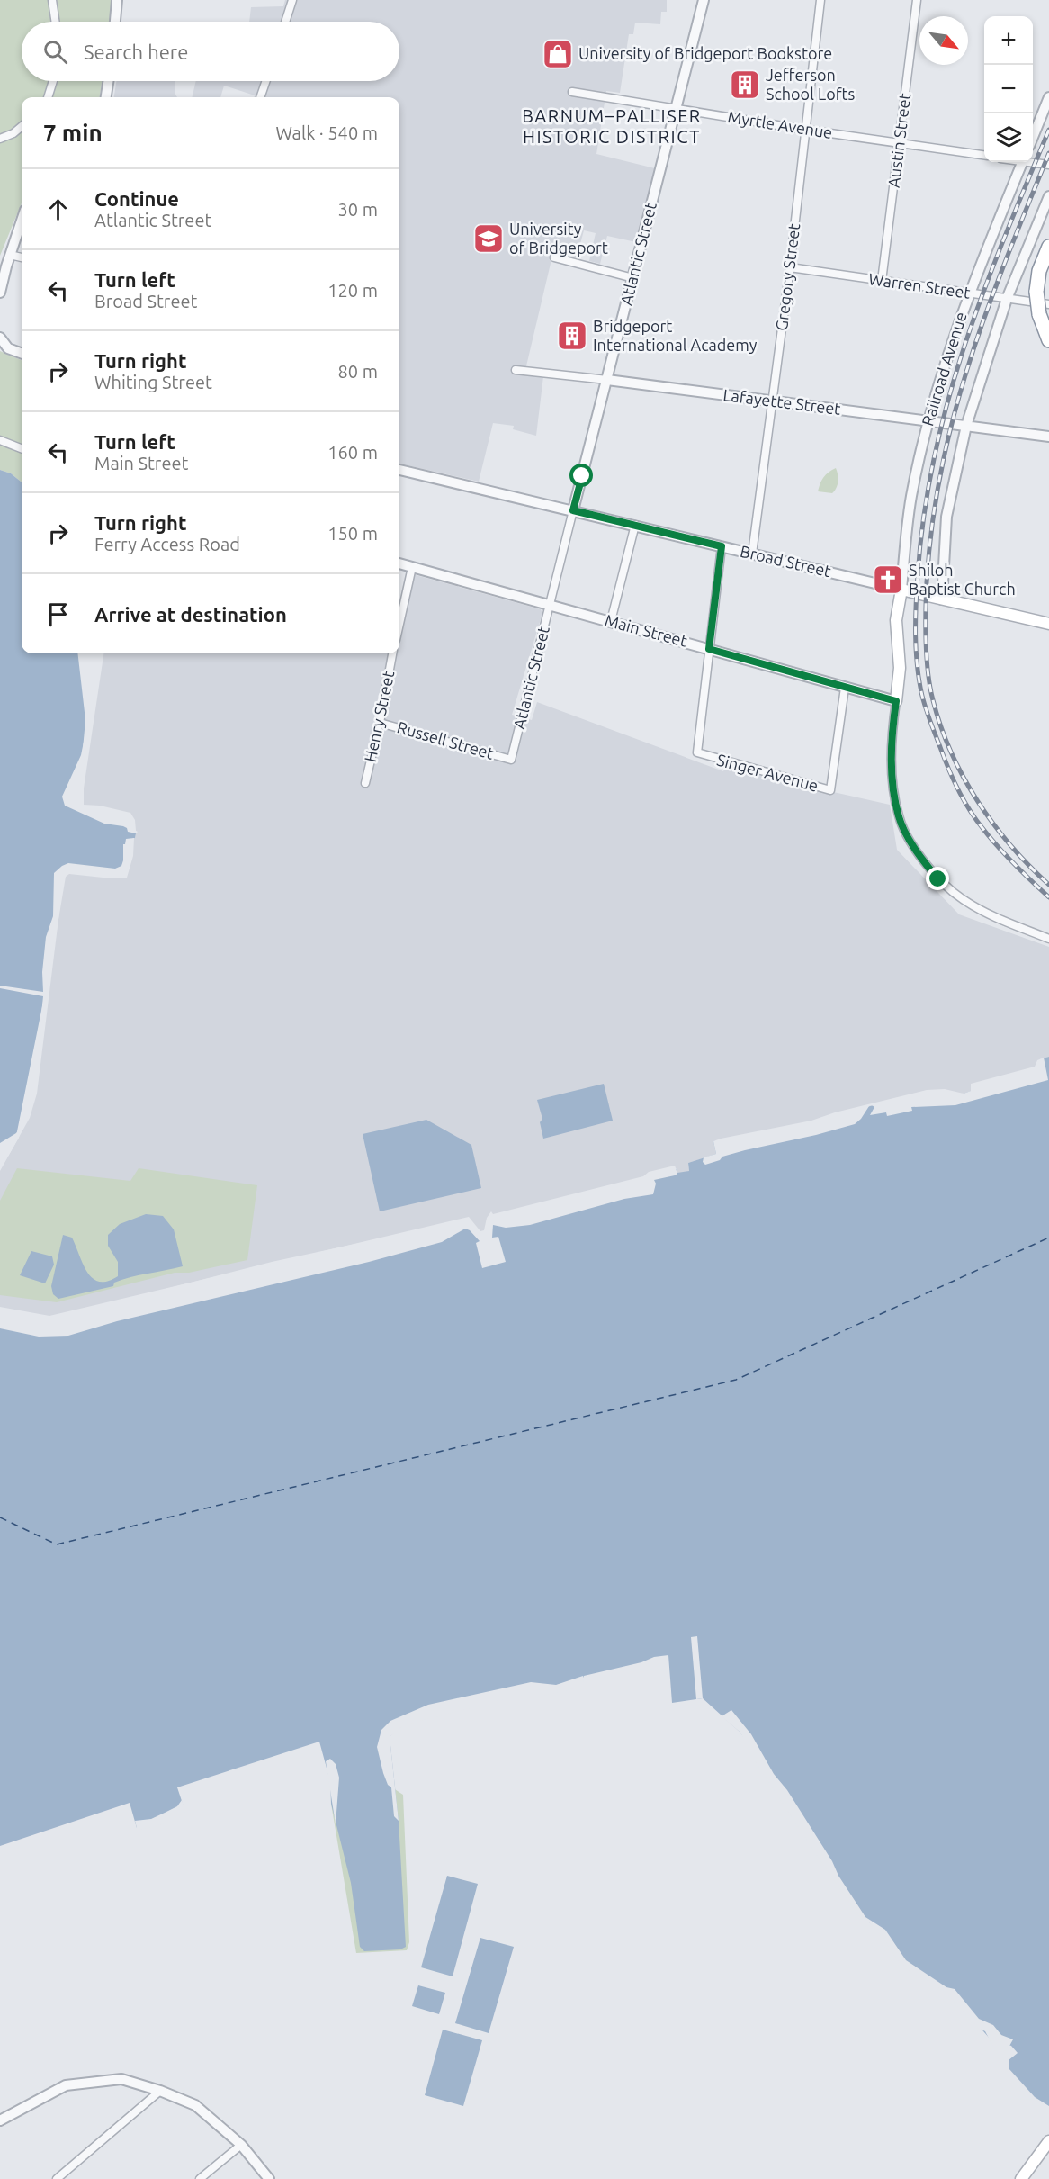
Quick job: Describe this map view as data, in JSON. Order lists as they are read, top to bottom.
{
  "streets": {
    "main road": ["Broad Street"],
    "street": [
      "Myrtle Avenue",
      "Austin Street",
      "Atlantic Street",
      "Gregory Street",
      "Warren Street",
      "Railroad Avenue",
      "Lafayette Street",
      "Main Street",
      "Henry Street",
      "Russell Street",
      "Singer Avenue"
    ]
  },
  "crossings": [
    ["Myrtle Avenue", "Austin Street"],
    ["Myrtle Avenue", "Atlantic Street"],
    ["Myrtle Avenue", "Gregory Street"],
    ["Austin Street", "Warren Street"],
    ["Atlantic Street", "Lafayette Street"],
    ["Atlantic Street", "Broad Street"],
    ["Atlantic Street", "Main Street"],
    ["Atlantic Street", "Russell Street"],
    ["Gregory Street", "Warren Street"],
    ["Gregory Street", "Lafayette Street"],
    ["Gregory Street", "Broad Street"],
    ["Warren Street", "Railroad Avenue"],
    ["Railroad Avenue", "Lafayette Street"],
    ["Railroad Avenue", "Broad Street"],
    ["Main Street", "Singer Avenue"],
    ["Henry Street", "Russell Street"]
  ],
  "districts": ["BARNUM–PALLISER HISTORIC DISTRICT"],
  "places": {
    "shop": ["University of Bridgeport Bookstore"],
    "building": ["Jefferson School Lofts", "Bridgeport International Academy"],
    "school or university": ["University of Bridgeport"],
    "church": ["Shiloh Baptist Church"]
  },
  "north": "bottom right",
  "page": {
    "map_buttons": ["+", "−"],
    "search": "Search here",
    "heading": ["7 min", "Walk · 540 m"],
    "list": [
      ["Continue", "Atlantic Street", "30 m"],
      ["Turn left", "Broad Street", "120 m"],
      ["Turn right", "Whiting Street", "80 m"],
      ["Turn left", "Main Street", "160 m"],
      ["Turn right", "Ferry Access Road", "150 m"],
      "Arrive at destination"
    ]
  }
}
